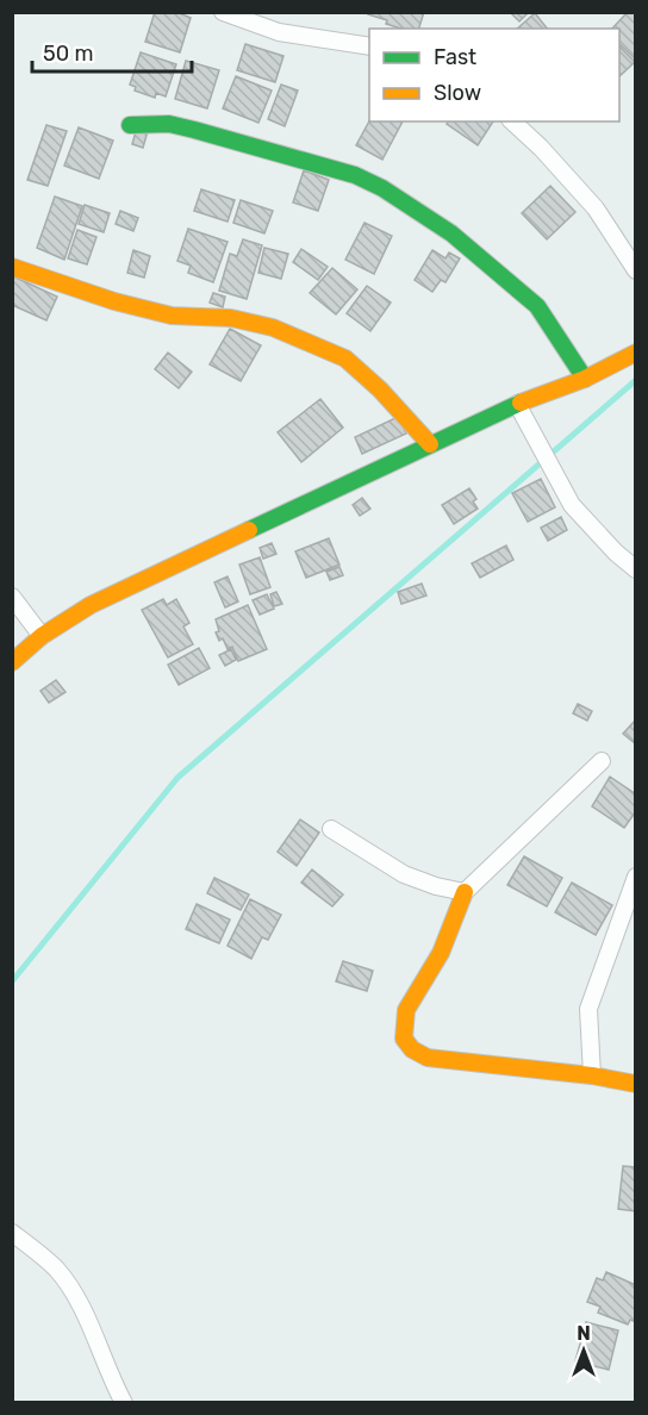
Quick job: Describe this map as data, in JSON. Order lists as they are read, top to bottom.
{
  "legend": ["Fast", "Slow"],
  "scale_bar": "50 m",
  "north": "top"
}
